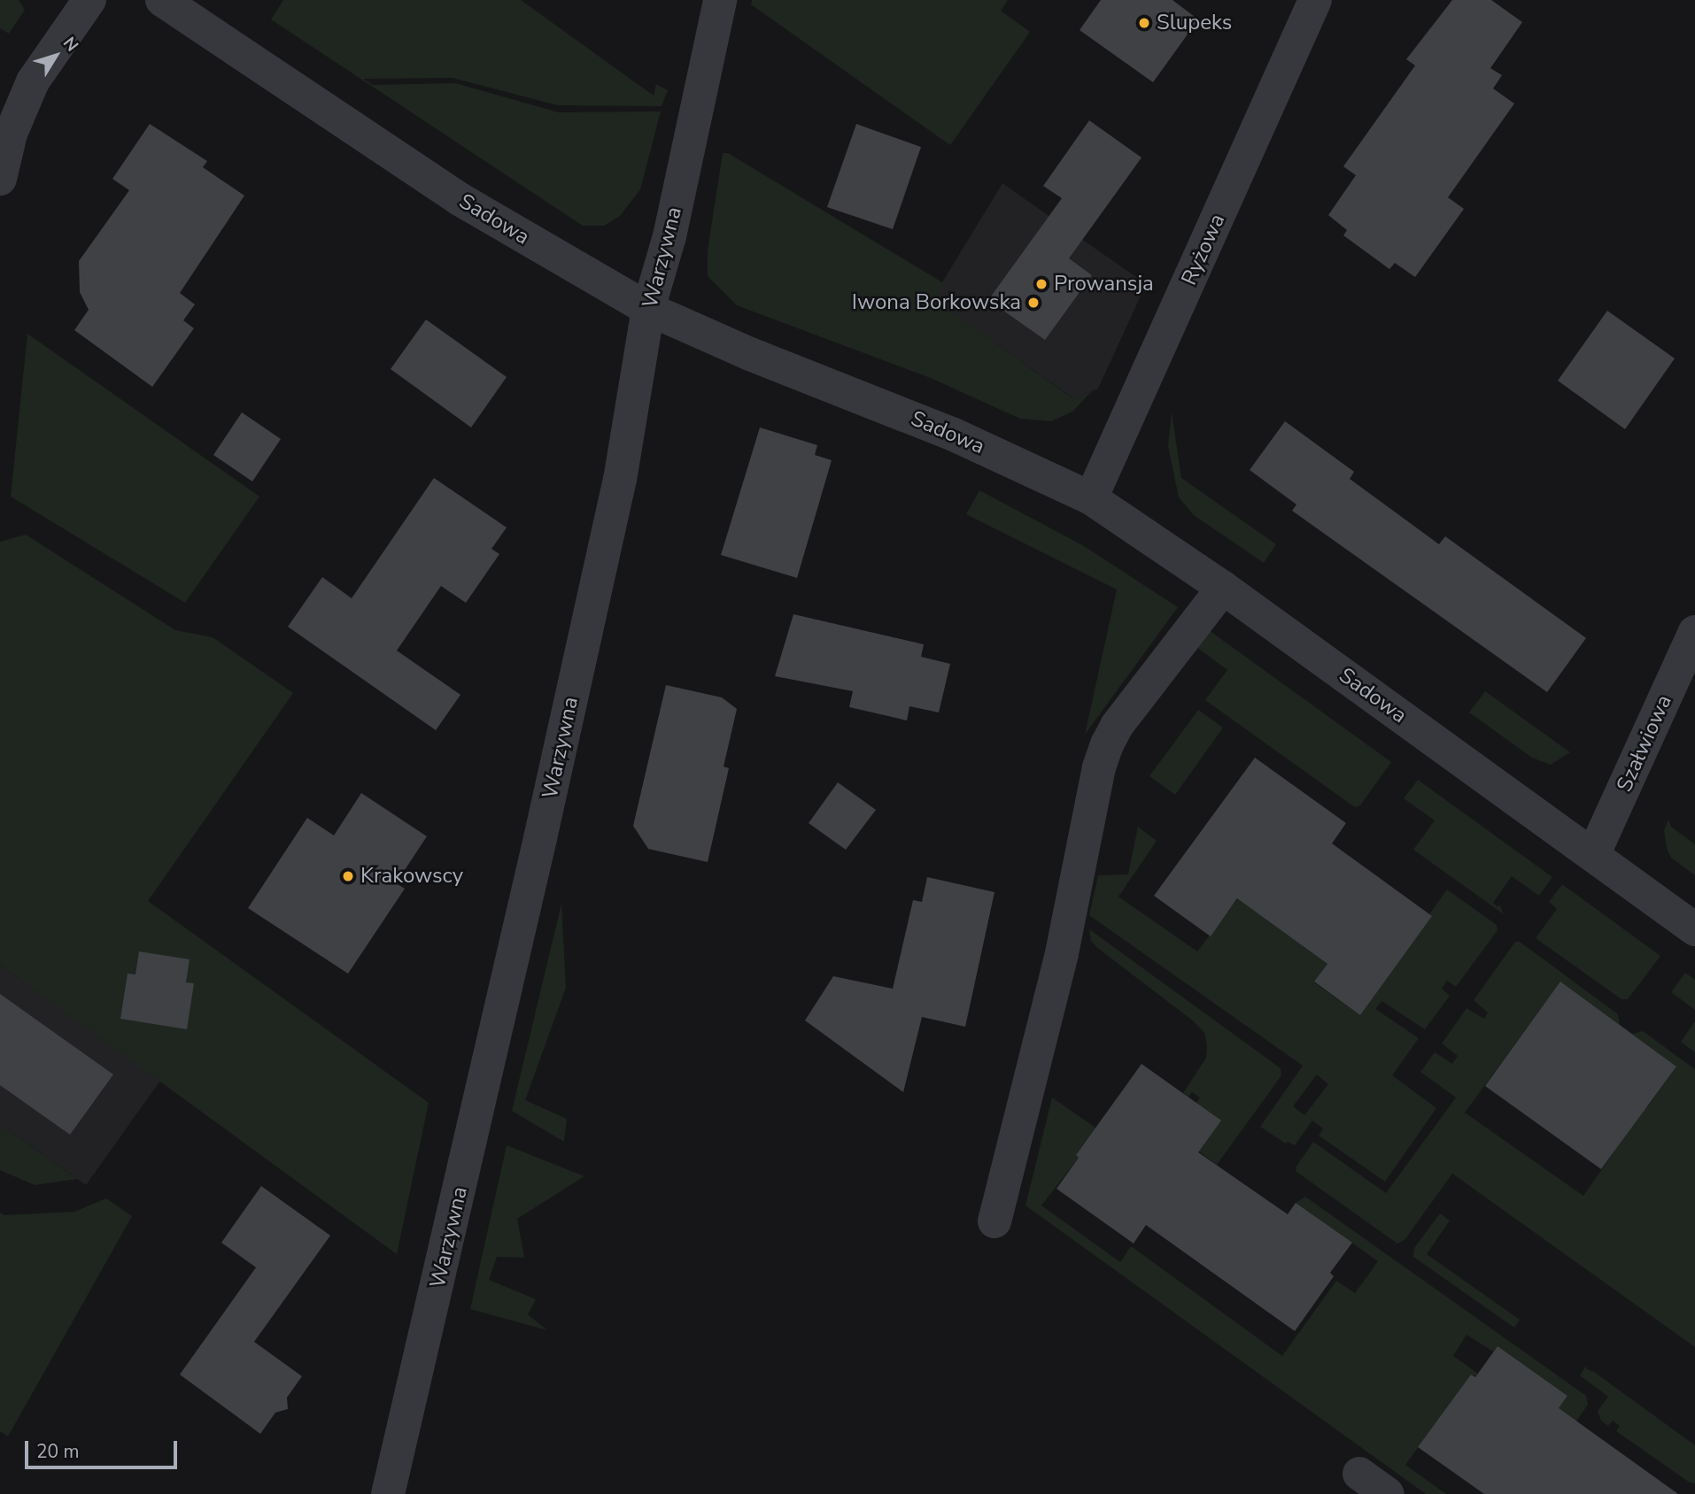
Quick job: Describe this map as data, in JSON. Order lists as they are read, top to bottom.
{
  "streets": {
    "street": [
      "Sadowa",
      "Ryżowa",
      "Warzywna",
      "Szałwiowa"
    ]
  },
  "crossings": [
    ["Sadowa", "Ryżowa"],
    ["Sadowa", "Warzywna"],
    ["Sadowa", "Szałwiowa"]
  ],
  "places": [
    "Slupeks",
    "Prowansja",
    "Iwona Borkowska",
    "Krakowscy"
  ],
  "scale_bar": "20 m",
  "north": "top right"
}
